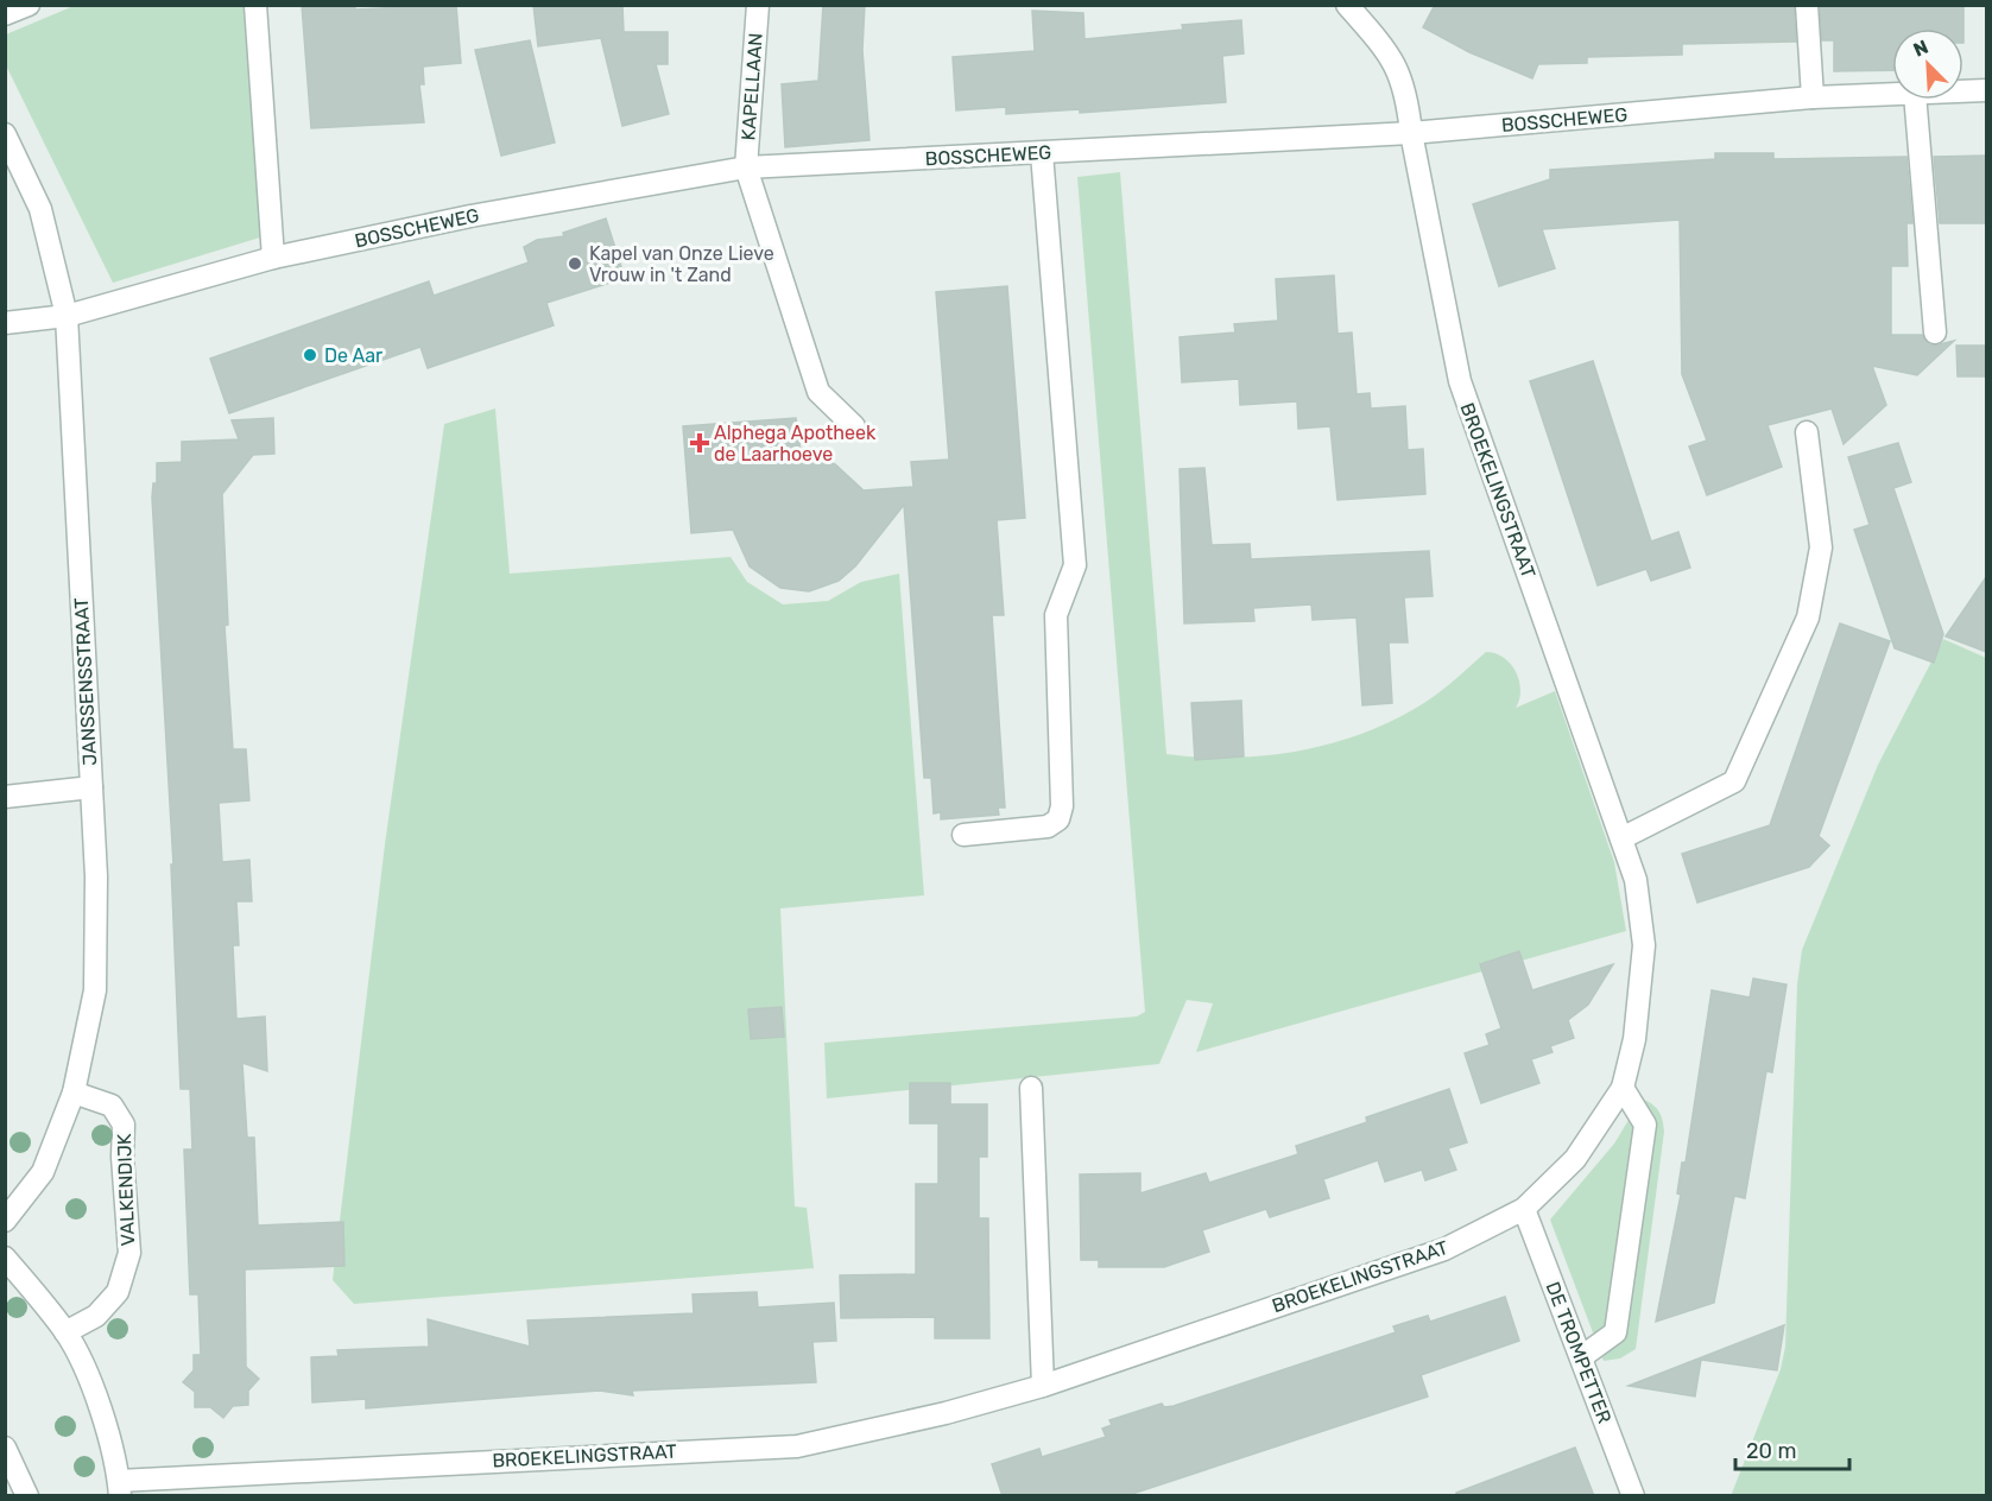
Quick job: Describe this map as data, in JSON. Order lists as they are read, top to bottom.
{
  "streets": {
    "street": [
      "KAPELLAAN",
      "BOSSCHEWEG",
      "BROEKELINGSTRAAT",
      "JANSSENSSTRAAT",
      "VALKENDIJK",
      "DE TROMPETTER"
    ]
  },
  "crossings": [
    ["KAPELLAAN", "BOSSCHEWEG"],
    ["BOSSCHEWEG", "BROEKELINGSTRAAT"],
    ["BOSSCHEWEG", "JANSSENSSTRAAT"],
    ["BROEKELINGSTRAAT", "DE TROMPETTER"],
    ["JANSSENSSTRAAT", "VALKENDIJK"]
  ],
  "places": {
    "other": ["Kapel van Onze Lieve Vrouw in 't Zand", "De Aar"],
    "health": ["Alphega Apotheek de Laarhoeve"]
  },
  "scale_bar": "20 m",
  "north": "top left"
}
